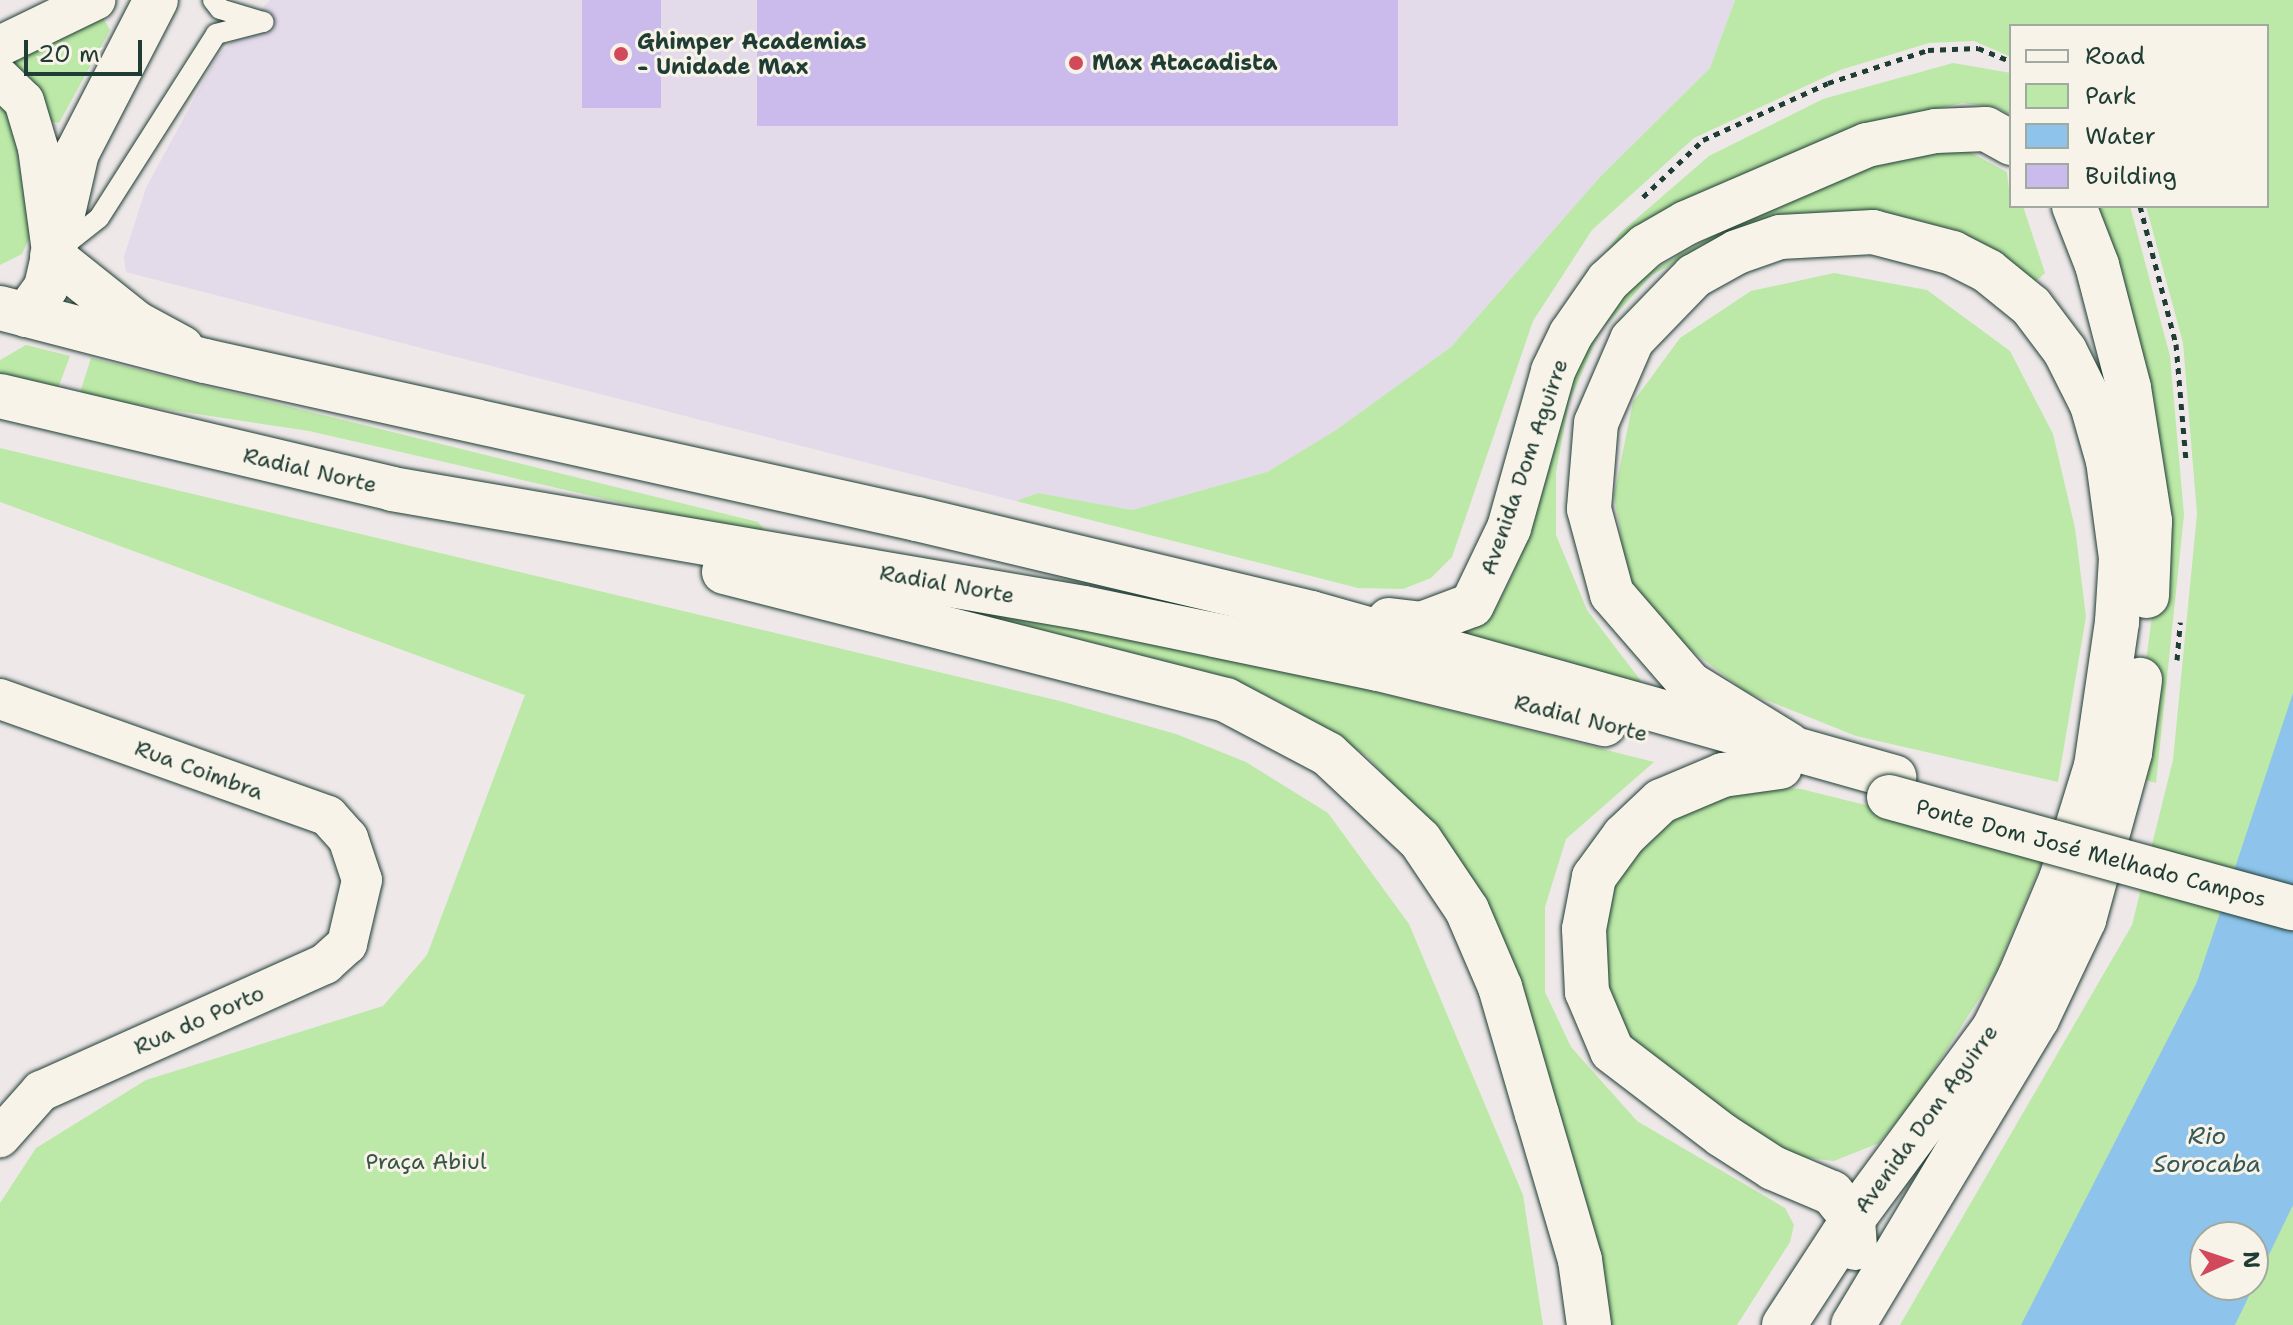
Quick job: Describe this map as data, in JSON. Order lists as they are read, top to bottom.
{
  "streets": {
    "main road": ["Avenida Dom Aguirre", "Radial Norte", "Ponte Dom José Melhado Campos"],
    "street": ["Rua Coimbra", "Rua do Porto"]
  },
  "crossings": [
    ["Avenida Dom Aguirre", "Radial Norte"],
    ["Radial Norte", "Ponte Dom José Melhado Campos"],
    ["Rua Coimbra", "Rua do Porto"]
  ],
  "water": ["Rio Sorocaba"],
  "parks": ["Praça Abiul"],
  "places": ["Ghimper Academias - Unidade Max", "Max Atacadista"],
  "legend": [
    "Road",
    "Park",
    "Water",
    "Building"
  ],
  "scale_bar": "20 m",
  "north": "right"
}
